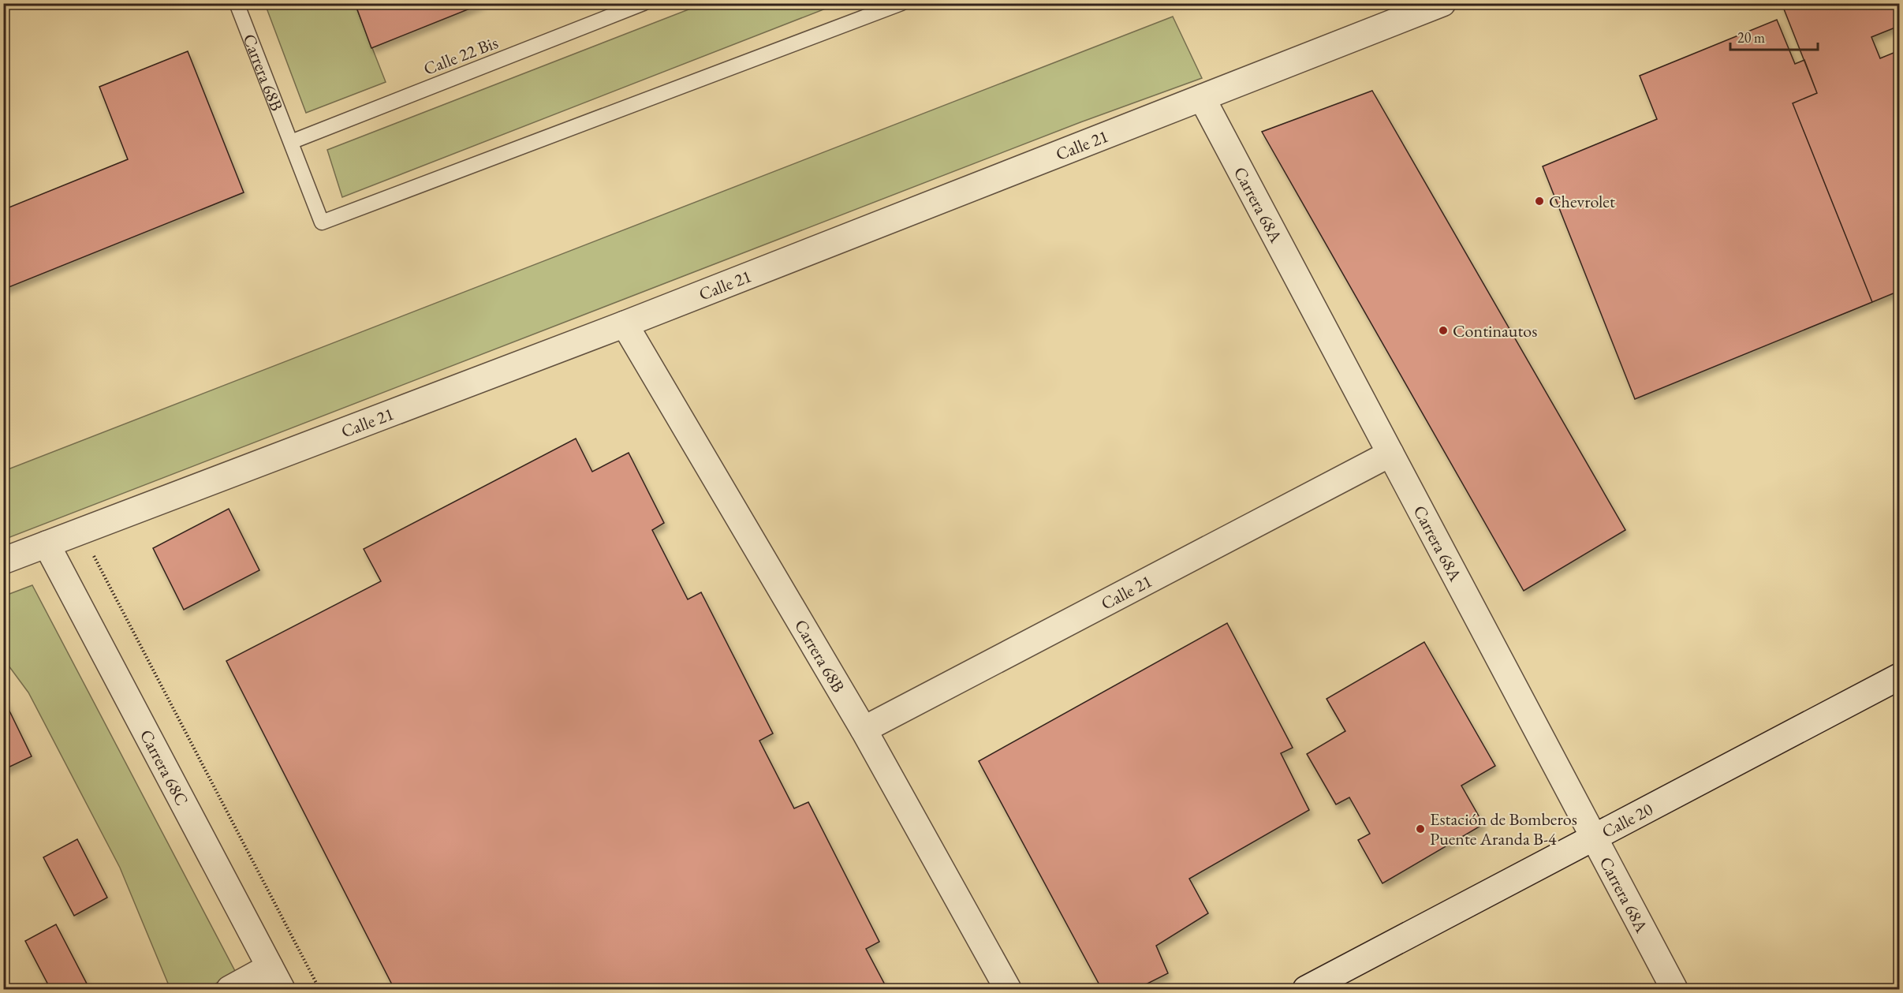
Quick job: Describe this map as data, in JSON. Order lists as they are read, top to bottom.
{
  "streets": {
    "street": [
      "Carrera 68B",
      "Calle 21",
      "Carrera 68A",
      "Carrera 68C",
      "Calle 20"
    ],
    "lane": ["Calle 22 Bis"]
  },
  "crossings": [
    ["Calle 22 Bis", "Carrera 68B"],
    ["Carrera 68B", "Calle 21"],
    ["Calle 21", "Carrera 68A"],
    ["Calle 21", "Carrera 68C"],
    ["Carrera 68A", "Calle 20"]
  ],
  "places": ["Chevrolet", "Continautos", "Estación de Bomberos Puente Aranda B-4"],
  "scale_bar": "20 m"
}
